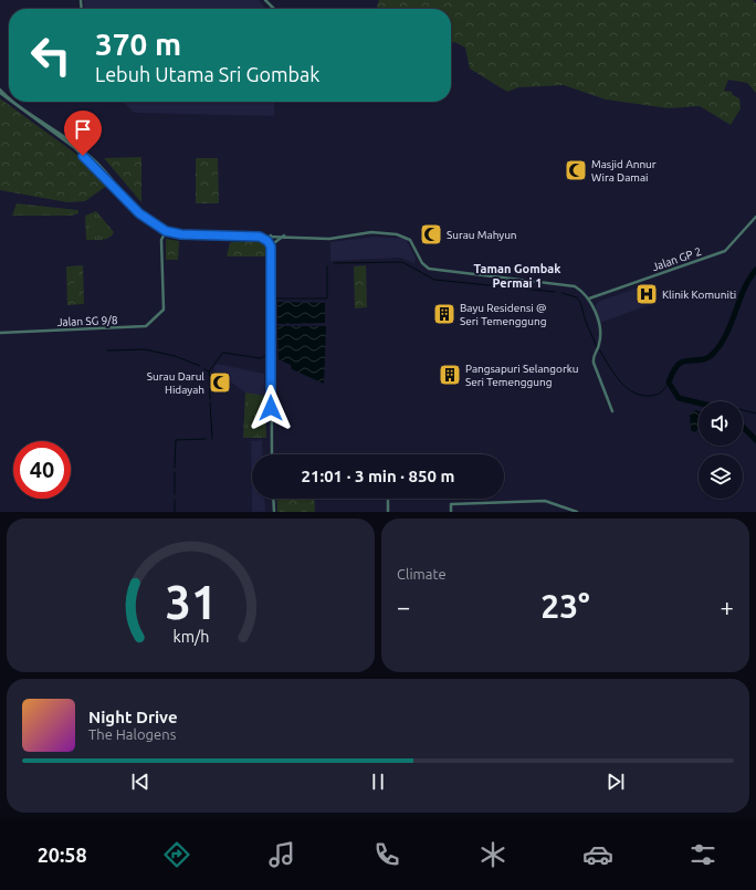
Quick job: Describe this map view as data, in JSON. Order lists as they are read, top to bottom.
{
  "streets": {
    "street": ["Jalan GP 2", "Jalan SG 9/8"]
  },
  "districts": ["Taman Gombak Permai 1"],
  "places": {
    "mosque": ["Masjid Annur Wira Damai", "Surau Mahyun", "Surau Darul Hidayah"],
    "hospital": ["Klinik Komuniti"],
    "building": ["Bayu Residensi @ Seri Temenggung", "Pangsapuri Selangorku Seri Temenggung"]
  },
  "page": {
    "turn": ["370 m", "Lebuh Utama Sri Gombak"],
    "limit": "40",
    "trip": "21:01 · 3 min · 850 m",
    "tile": "Climate",
    "heat": ["−", "23°", "+"],
    "song": ["Night Drive", "The Halogens"],
    "tabs": "20:58",
    "gauge": ["31", "km/h"]
  }
}
